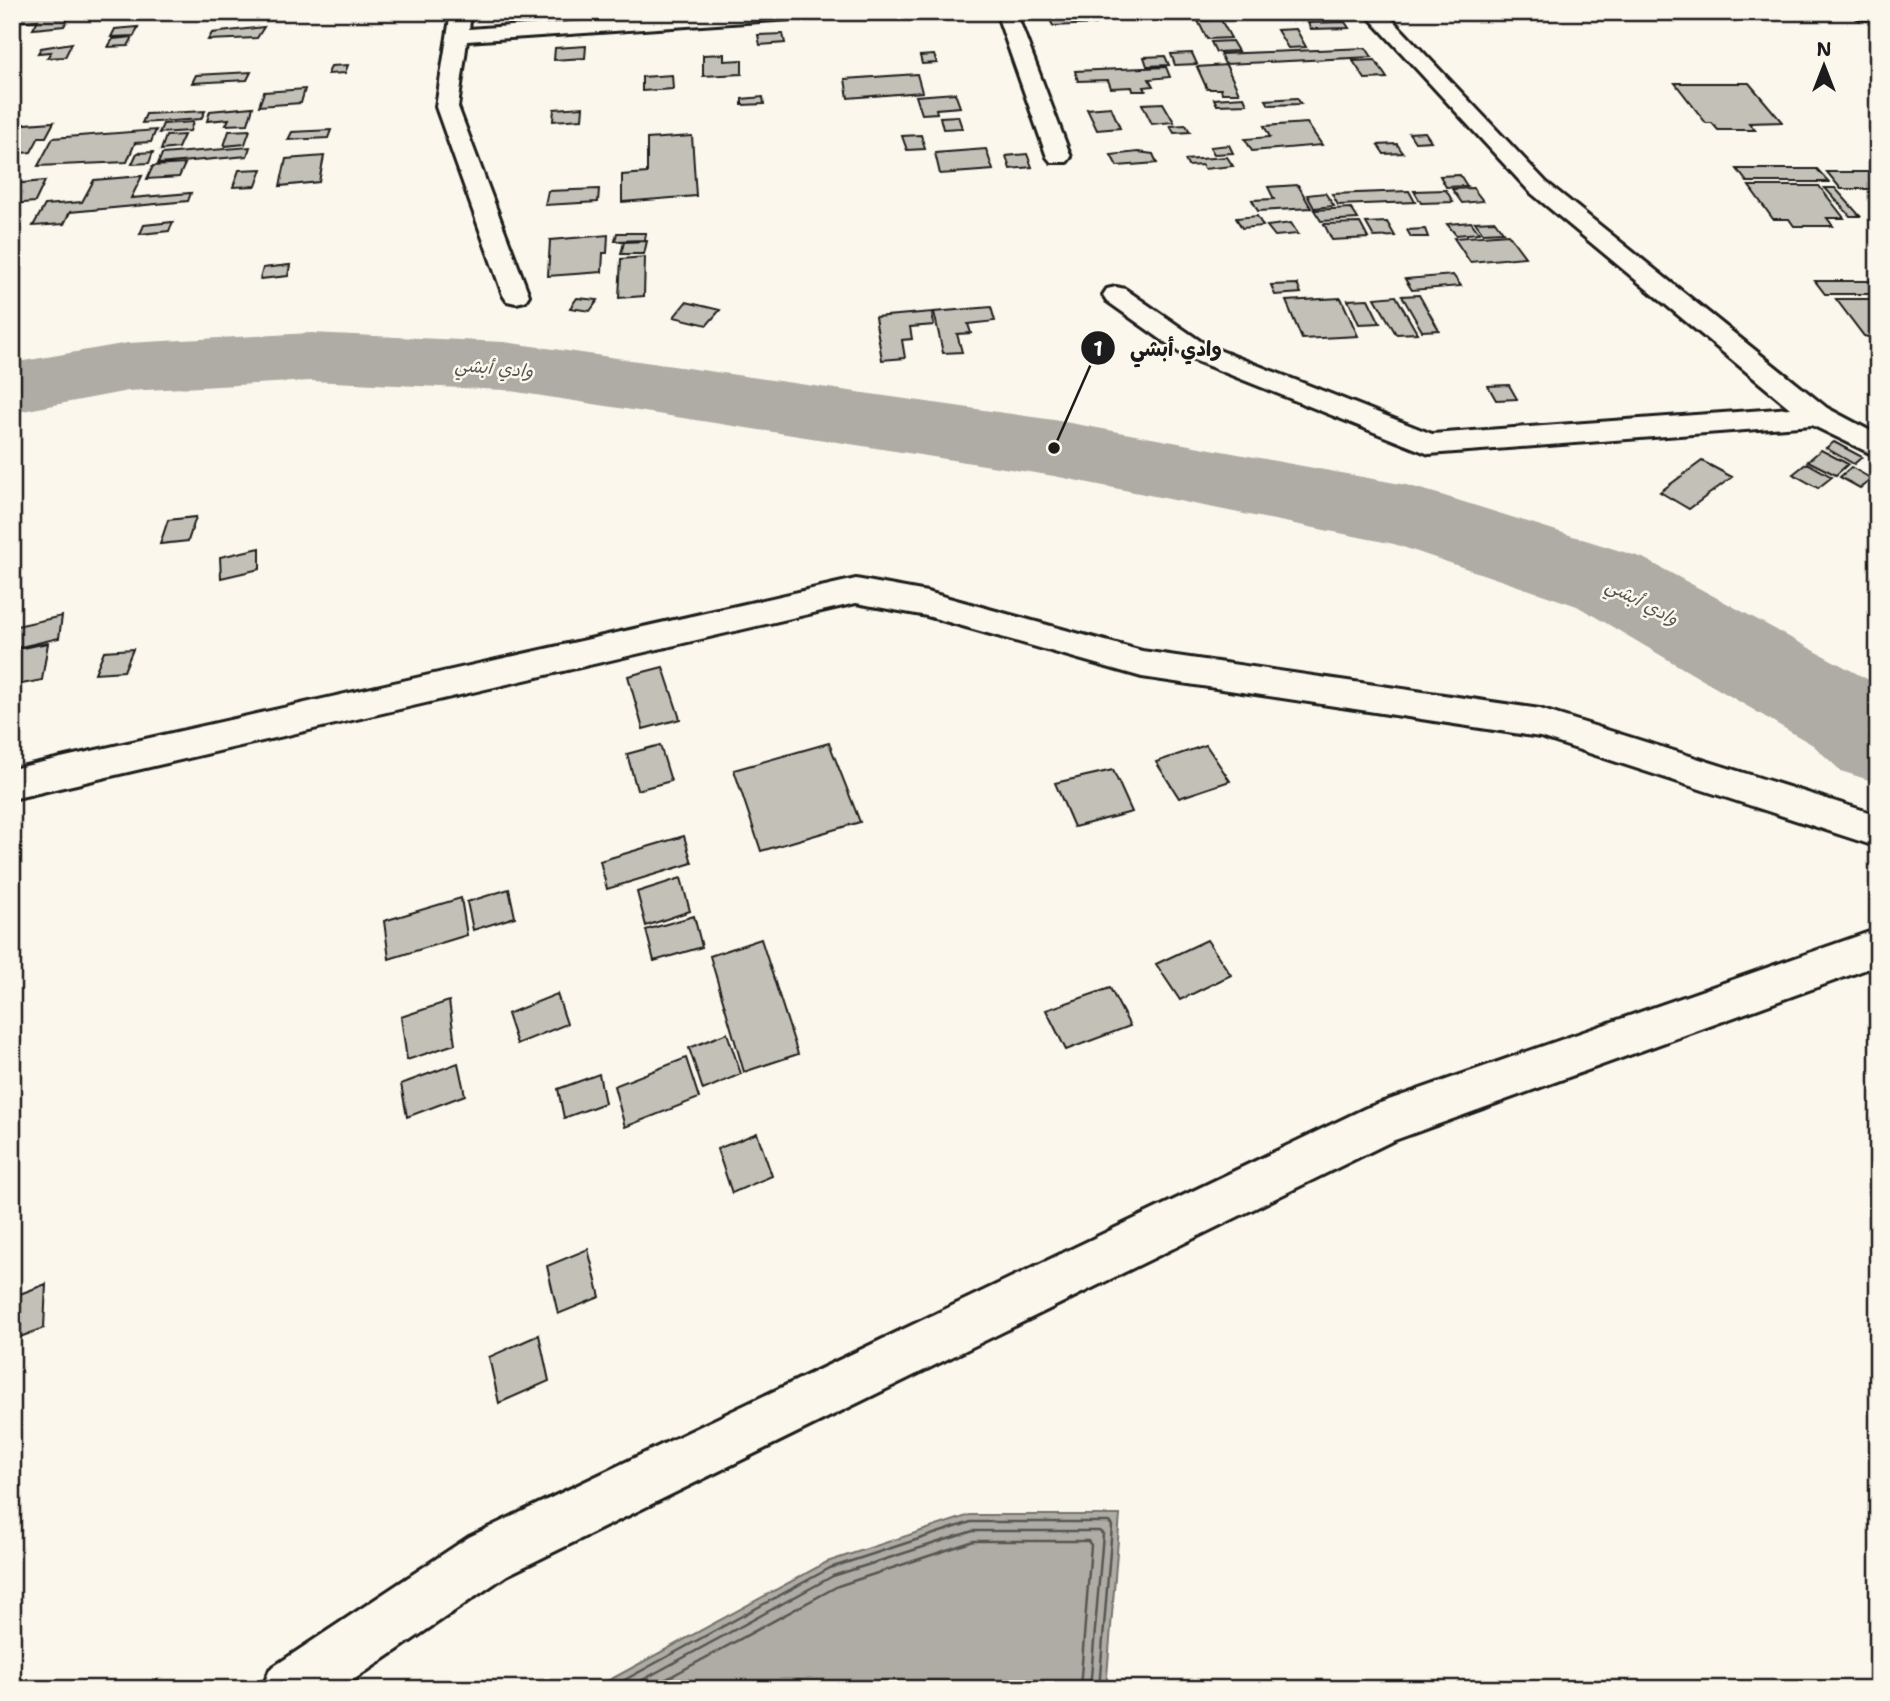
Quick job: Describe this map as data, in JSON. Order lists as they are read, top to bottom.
{
  "water": ["وادي أبشي"],
  "places": ["وادي أبشي"],
  "north": "top"
}
